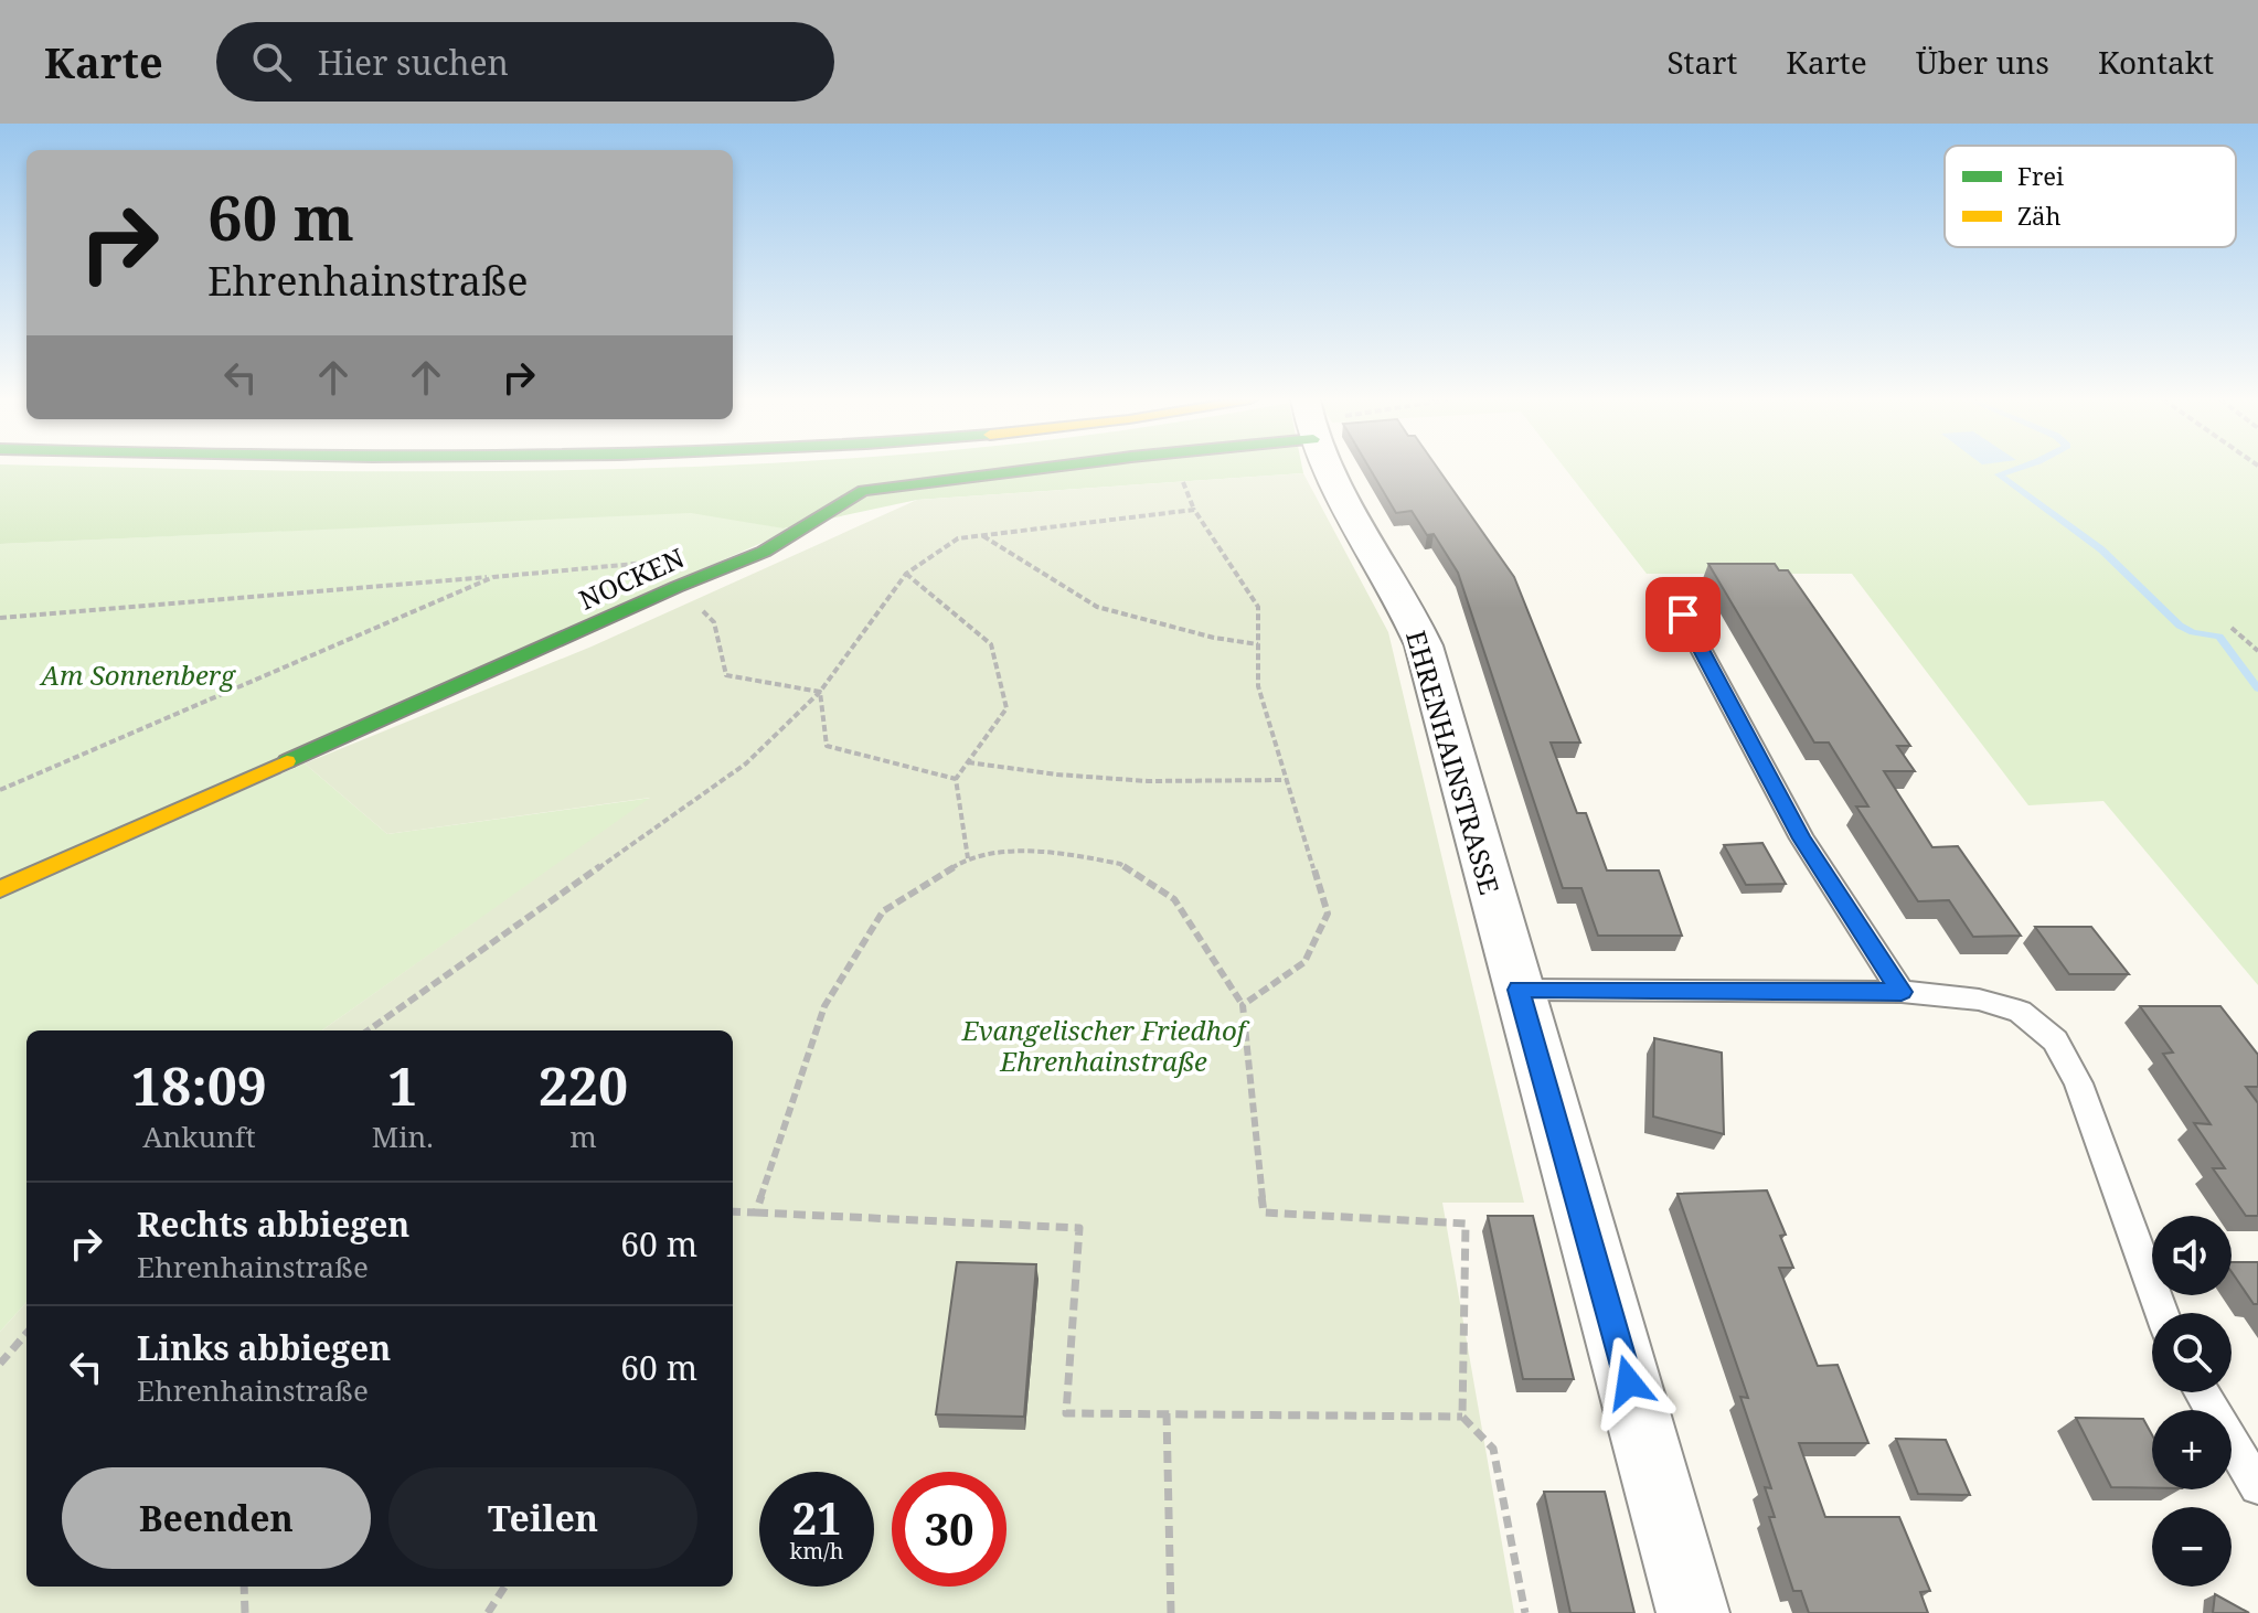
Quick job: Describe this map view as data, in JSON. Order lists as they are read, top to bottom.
{
  "streets": {
    "main road": ["NOCKEN"],
    "street": ["EHRENHAINSTRASSE"]
  },
  "parks": ["Am Sonnenberg", "Evangelischer Friedhof Ehrenhainstraße"],
  "legend": ["Frei", "Zäh"],
  "page": {
    "header": "Karte",
    "search": "Hier suchen",
    "nav": [
      "Start",
      "Karte",
      "Über uns",
      "Kontakt"
    ],
    "turn": ["60 m", "Ehrenhainstraße"],
    "eta": [
      "18:09",
      "Ankunft",
      "1",
      "Min.",
      "220",
      "m"
    ],
    "list": [
      {
        "name": "Rechts abbiegen",
        "note": "Ehrenhainstraße",
        "value": "60 m"
      },
      {
        "name": "Links abbiegen",
        "note": "Ehrenhainstraße",
        "value": "60 m"
      }
    ],
    "map_buttons": ["+", "−"],
    "buttons": ["Beenden", "Teilen"],
    "speed": "21 km/h",
    "limit": "30"
  }
}
